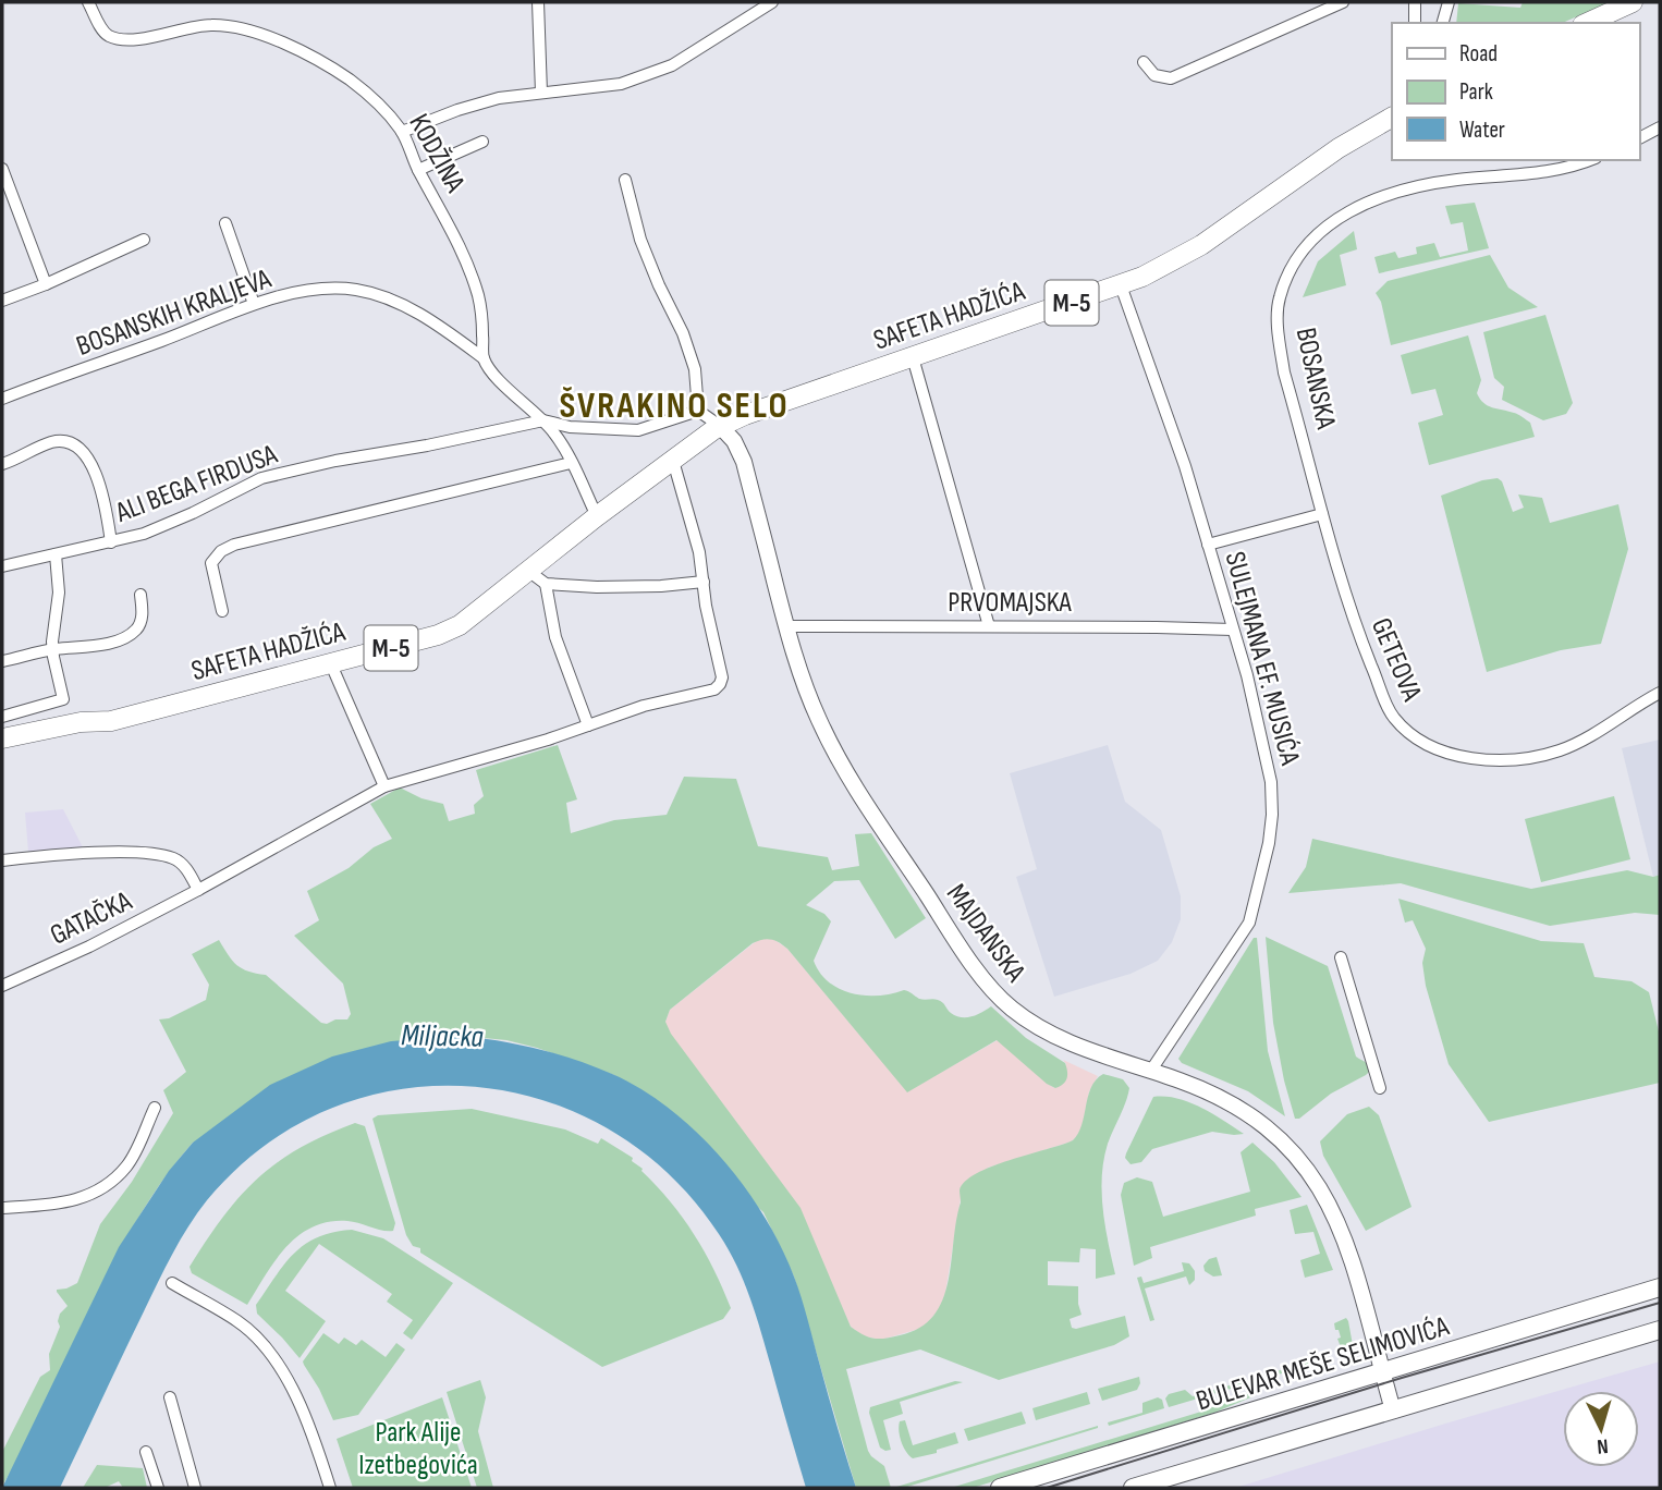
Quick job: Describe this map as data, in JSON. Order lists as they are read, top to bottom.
{
  "streets": {
    "main road": ["M-5", "SAFETA HADŽIĆA", "BULEVAR MEŠE SELIMOVIĆA"],
    "street": [
      "KODŽINA",
      "BOSANSKIH KRALJEVA",
      "BOSANSKA",
      "ALI BEGA FIRDUSA",
      "PRVOMAJSKA",
      "SULEJMANA EF. MUSIĆA",
      "GETEOVA",
      "GATAČKA",
      "MAJDANSKA"
    ]
  },
  "crossings": [
    ["KODŽINA", "BOSANSKIH KRALJEVA"],
    ["SAFETA HADŽIĆA", "SULEJMANA EF. MUSIĆA"],
    ["SAFETA HADŽIĆA", "MAJDANSKA"],
    ["BOSANSKA", "GETEOVA"],
    ["PRVOMAJSKA", "SULEJMANA EF. MUSIĆA"],
    ["PRVOMAJSKA", "MAJDANSKA"],
    ["SULEJMANA EF. MUSIĆA", "MAJDANSKA"],
    ["MAJDANSKA", "BULEVAR MEŠE SELIMOVIĆA"]
  ],
  "districts": ["ŠVRAKINO SELO"],
  "water": ["Miljacka"],
  "parks": ["Park Alije Izetbegovića"],
  "legend": ["Road", "Park", "Water"],
  "north": "bottom"
}
